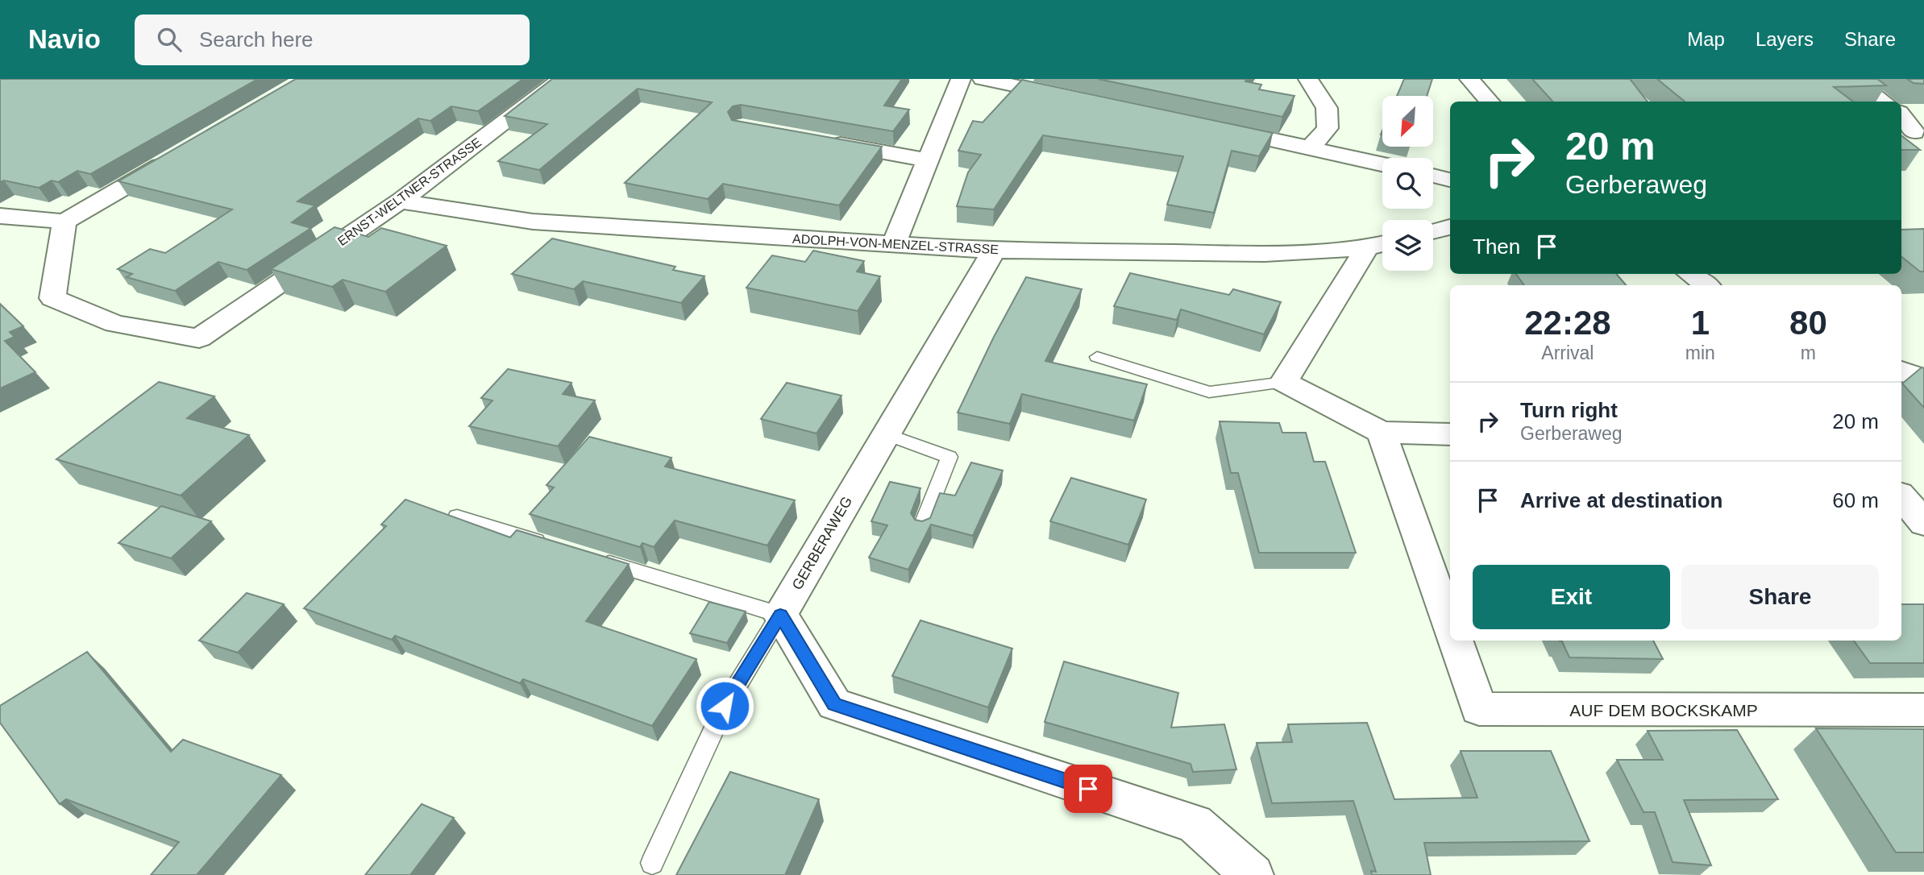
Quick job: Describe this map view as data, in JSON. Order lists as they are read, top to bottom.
{
  "streets": {
    "street": [
      "ERNST-WELTNER-STRASSE",
      "ADOLPH-VON-MENZEL-STRASSE",
      "GERBERAWEG",
      "AUF DEM BOCKSKAMP"
    ]
  },
  "crossings": [
    ["ERNST-WELTNER-STRASSE", "ADOLPH-VON-MENZEL-STRASSE"],
    ["ADOLPH-VON-MENZEL-STRASSE", "GERBERAWEG"]
  ],
  "north": "bottom left",
  "page": {
    "header": "Navio",
    "search": "Search here",
    "nav": ["Map", "Layers", "Share"],
    "turn": ["20 m", "Gerberaweg"],
    "then": "Then",
    "eta": [
      "22:28",
      "Arrival",
      "1",
      "min",
      "80",
      "m"
    ],
    "list": [
      {
        "name": "Turn right",
        "note": "Gerberaweg",
        "value": "20 m"
      },
      {
        "name": "Arrive at destination",
        "value": "60 m"
      }
    ],
    "buttons": ["Exit", "Share"]
  }
}
